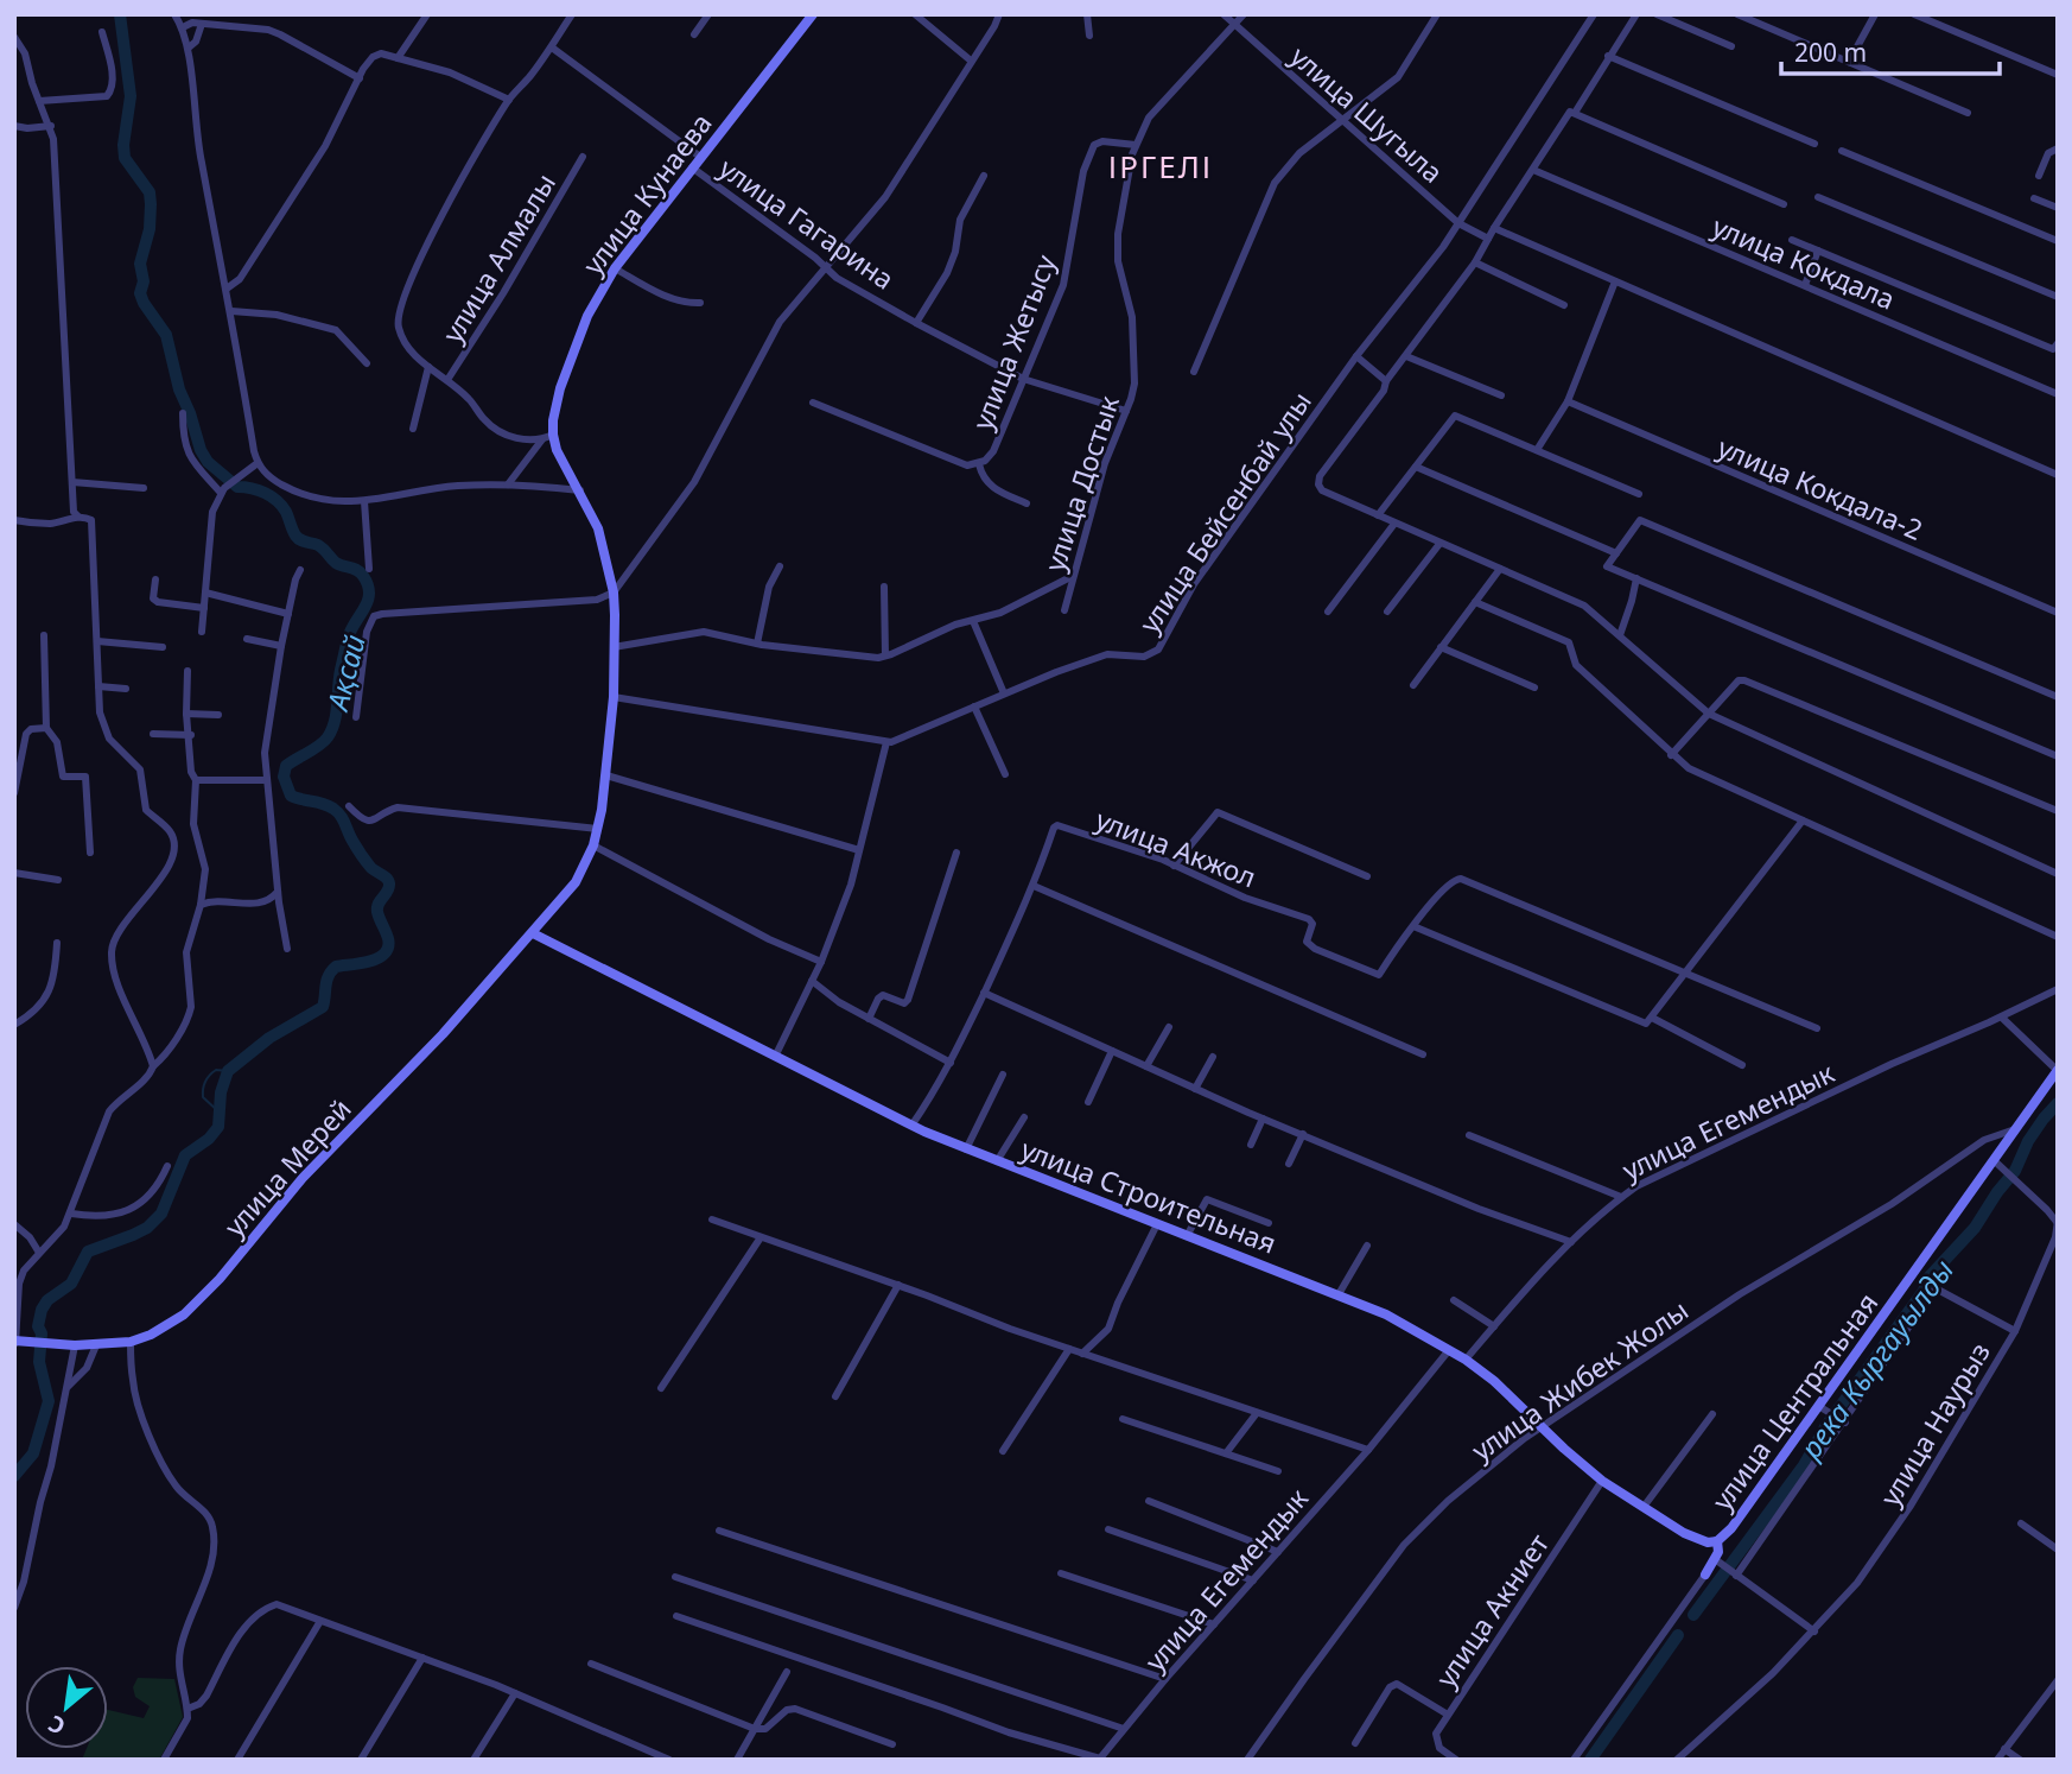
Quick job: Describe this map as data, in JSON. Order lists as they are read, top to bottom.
{
  "streets": {
    "main road": [
      "улица Кунаева",
      "улица Мерей",
      "улица Строительная",
      "улица Центральная"
    ],
    "street": [
      "улица Шугыла",
      "улица Гагарина",
      "улица Алмалы",
      "улица Кокдала",
      "улица Жетысу",
      "улица Достык",
      "улица Кокдала-2",
      "улица Бейсенбай улы",
      "улица Акжол",
      "улица Егемендык",
      "улица Жибек Жолы",
      "улица Наурыз",
      "улица Акниет"
    ]
  },
  "crossings": [
    ["улица Шугыла", "улица Достык"],
    ["улица Шугыла", "улица Бейсенбай улы"],
    ["улица Кунаева", "улица Гагарина"],
    ["улица Гагарина", "улица Жетысу"],
    ["улица Гагарина", "улица Достык"],
    ["улица Жетысу", "улица Достык"],
    ["улица Акжол", "улица Строительная"],
    ["улица Егемендык", "улица Строительная"],
    ["улица Мерей", "улица Строительная"],
    ["улица Строительная", "улица Жибек Жолы"],
    ["улица Строительная", "улица Центральная"],
    ["улица Строительная", "улица Акниет"],
    ["улица Жибек Жолы", "улица Центральная"]
  ],
  "districts": ["ІРГЕЛІ"],
  "water": ["Ақсай", "река Кыргауылды"],
  "scale_bar": "200 m",
  "north": "bottom left"
}
